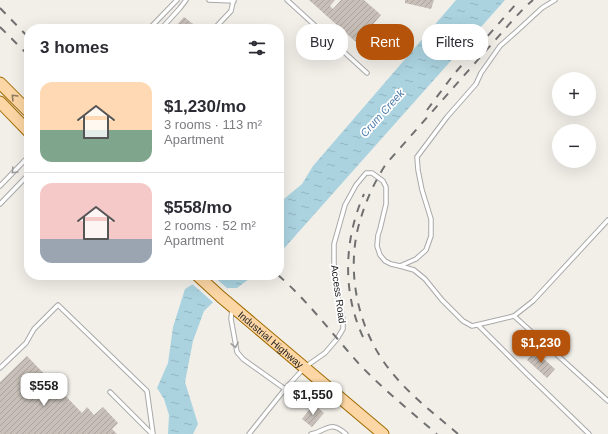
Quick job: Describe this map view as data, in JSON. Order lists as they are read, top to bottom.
{
  "streets": {
    "main road": ["Industrial Highway"],
    "lane": ["Access Road"]
  },
  "crossings": [
    ["Access Road", "Industrial Highway"]
  ],
  "water": ["Crum Creek"],
  "page": {
    "chip": ["Buy", "Rent", "Filters"],
    "heading": "3 homes",
    "map_buttons": ["+", "−"],
    "list": [
      {
        "name": "$1,230/mo",
        "note": "3 rooms · 113 m² · Apartment"
      },
      {
        "name": "$558/mo",
        "note": "2 rooms · 52 m² · Apartment"
      }
    ],
    "price": ["$1,230", "$558", "$1,550"]
  }
}
